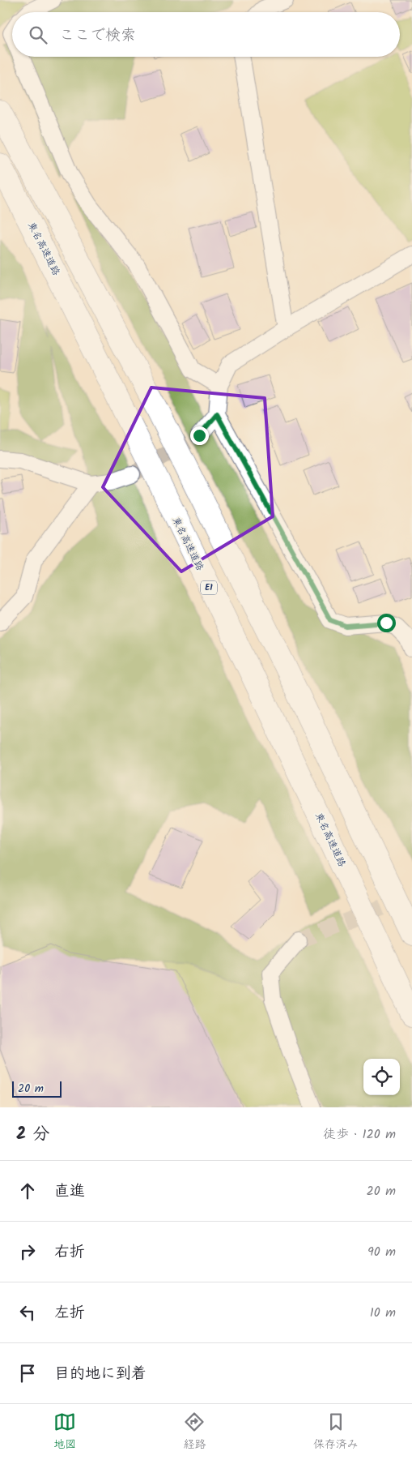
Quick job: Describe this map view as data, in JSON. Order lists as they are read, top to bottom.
{
  "streets": {
    "highway": ["東名高速道路", "E1"]
  },
  "scale_bar": "20 m",
  "page": {
    "search": "ここで検索",
    "scale": "20 m",
    "heading": ["2 分", "徒歩 · 120 m"],
    "list": [
      ["直進", "20 m"],
      ["右折", "90 m"],
      ["左折", "10 m"],
      "目的地に到着"
    ],
    "nav": ["地図", "経路", "保存済み"]
  }
}
